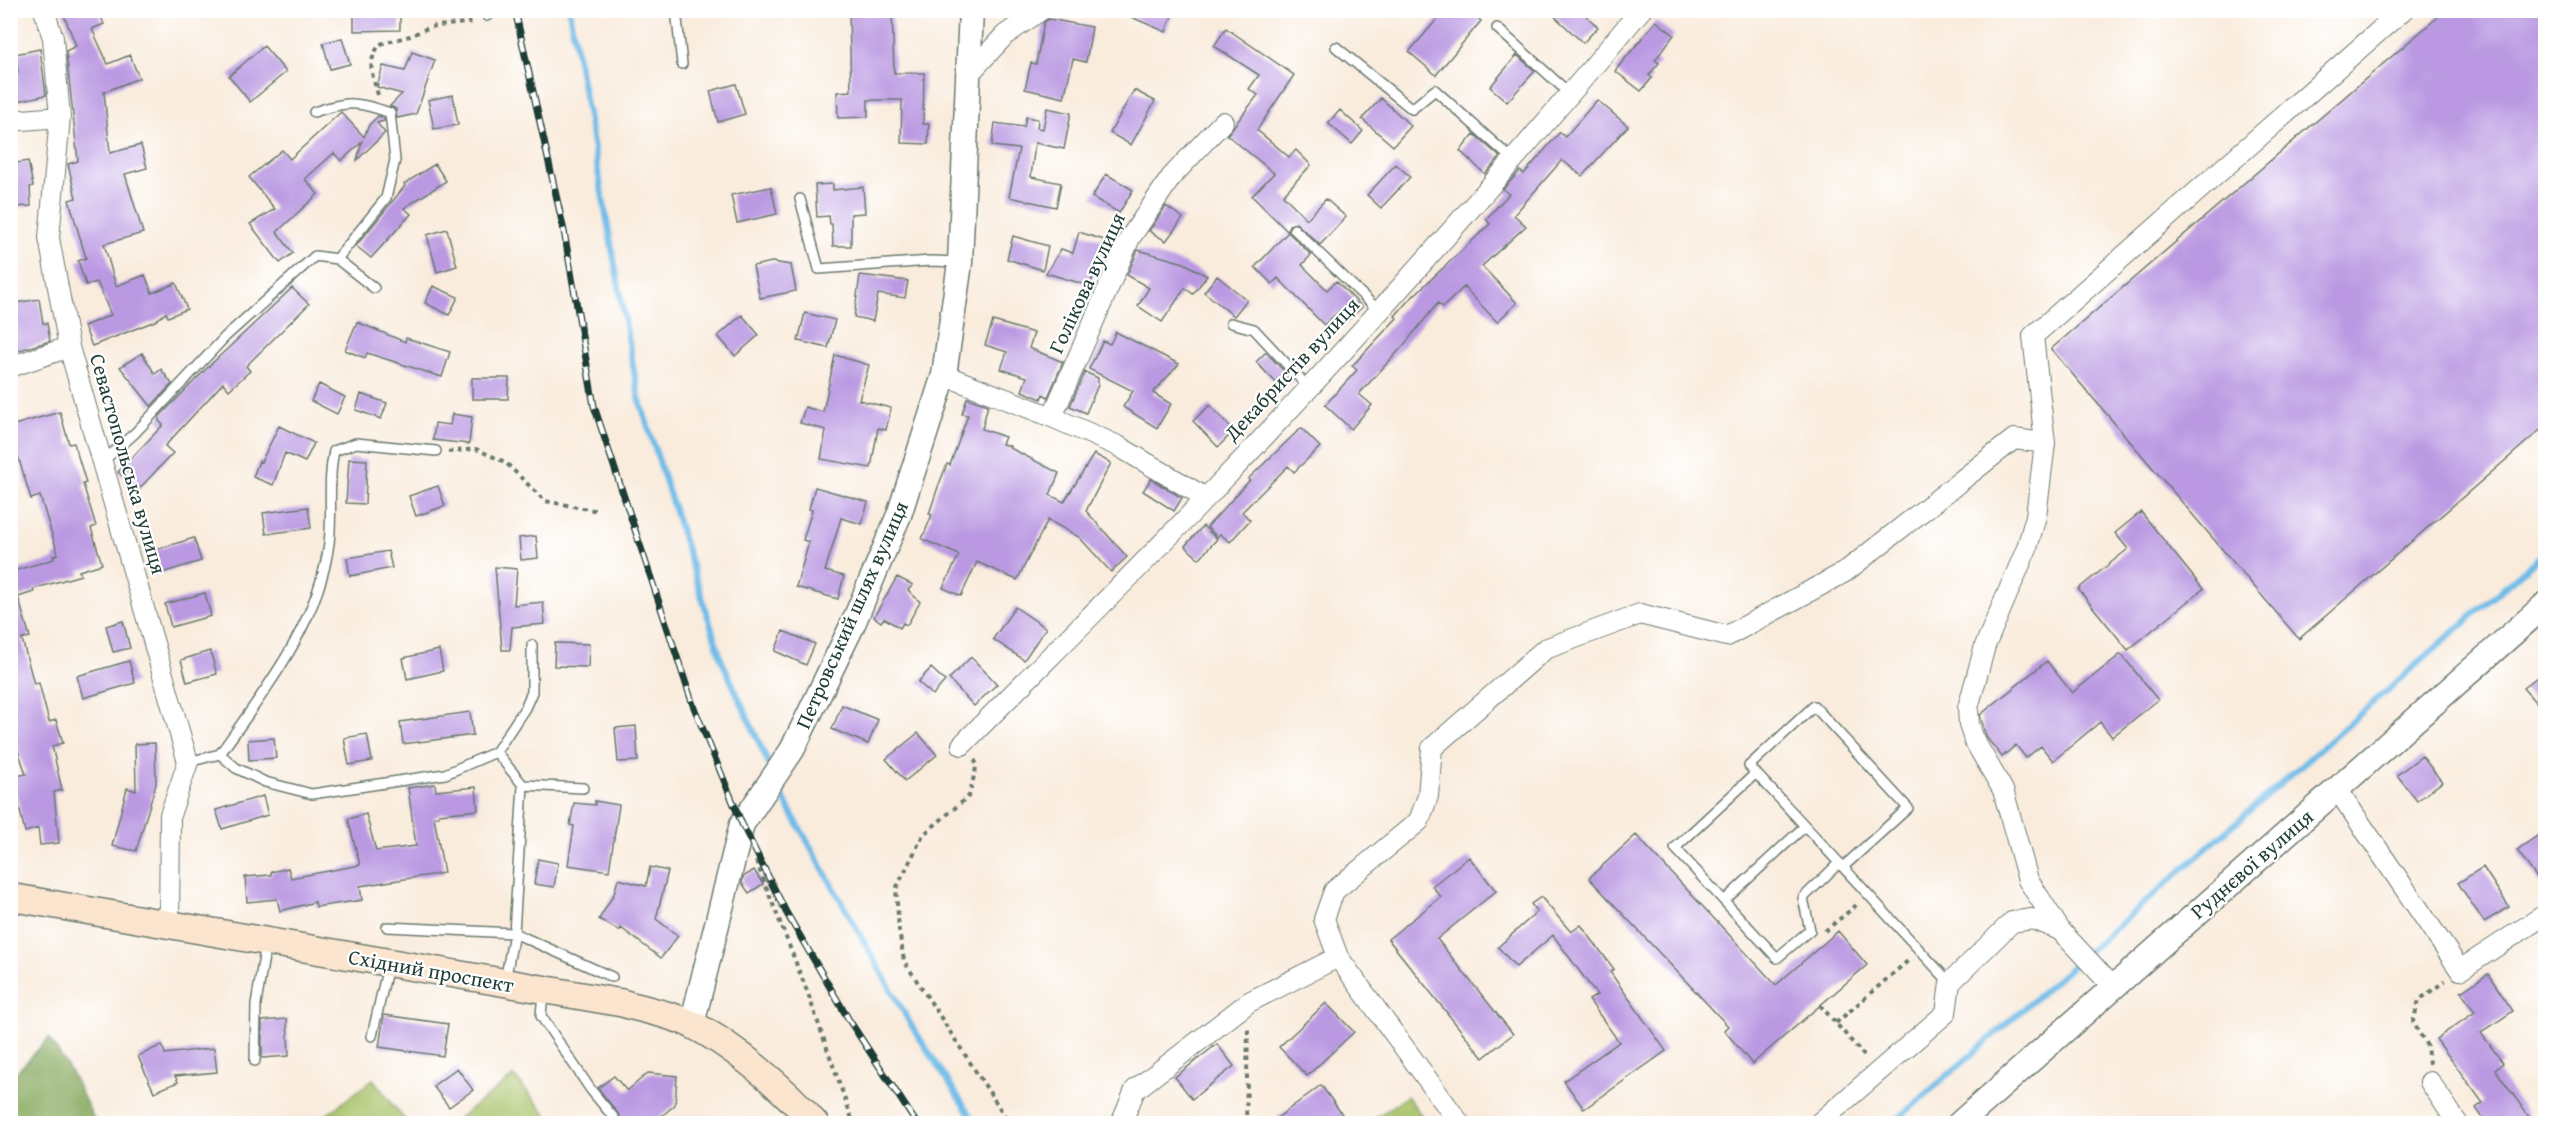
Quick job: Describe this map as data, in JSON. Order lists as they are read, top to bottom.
{
  "streets": {
    "main road": ["Східний проспект"],
    "street": [
      "Голікова вулиця",
      "Декабристів вулиця",
      "Севастопольська вулиця",
      "Петровський шлях вулиця",
      "Руднєвої вулиця"
    ]
  },
  "crossings": [
    ["Петровський шлях вулиця", "Східний проспект"]
  ]
}
